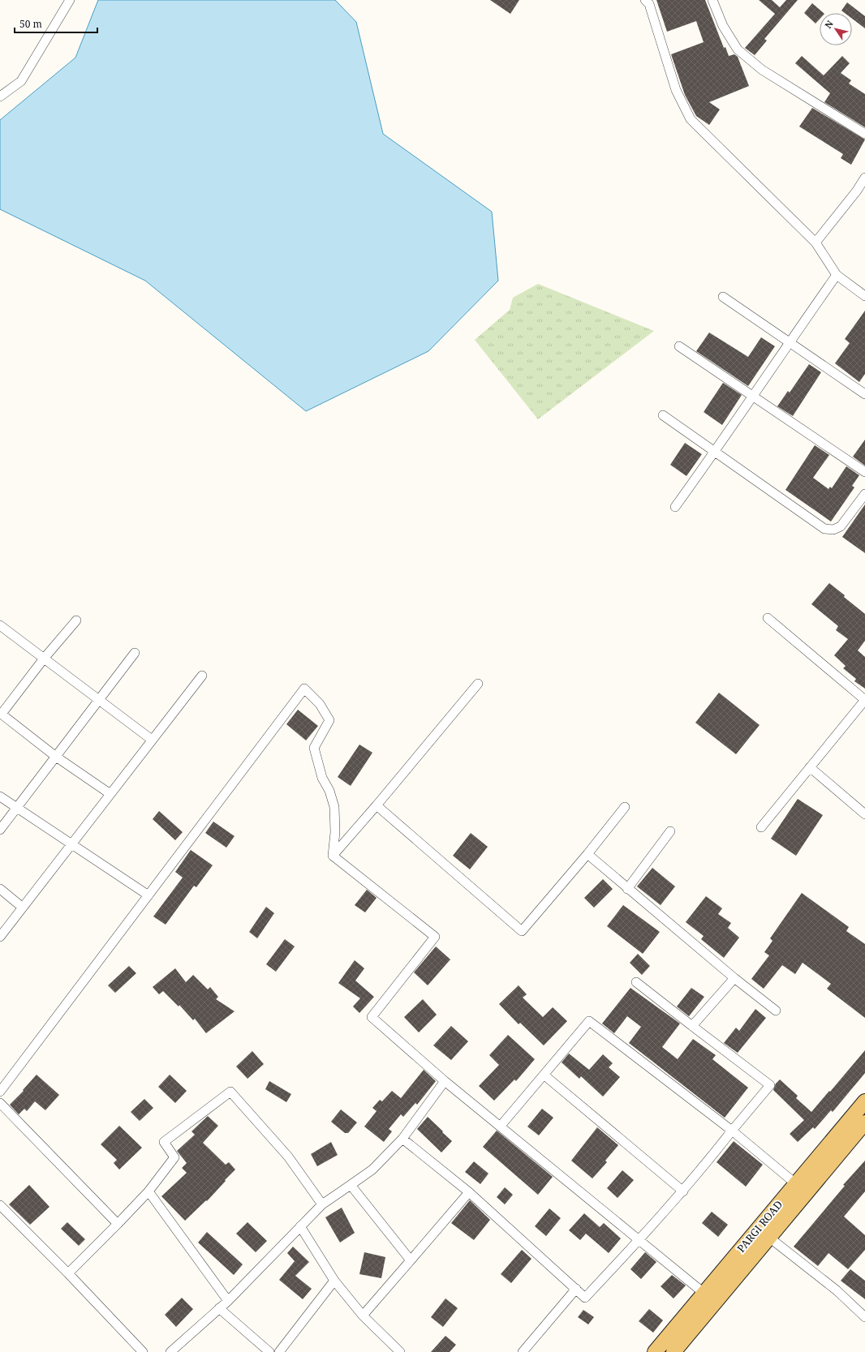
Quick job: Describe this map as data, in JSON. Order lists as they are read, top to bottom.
{
  "streets": {
    "main road": ["PARGI ROAD"]
  },
  "scale_bar": "50 m",
  "north": "top left"
}
